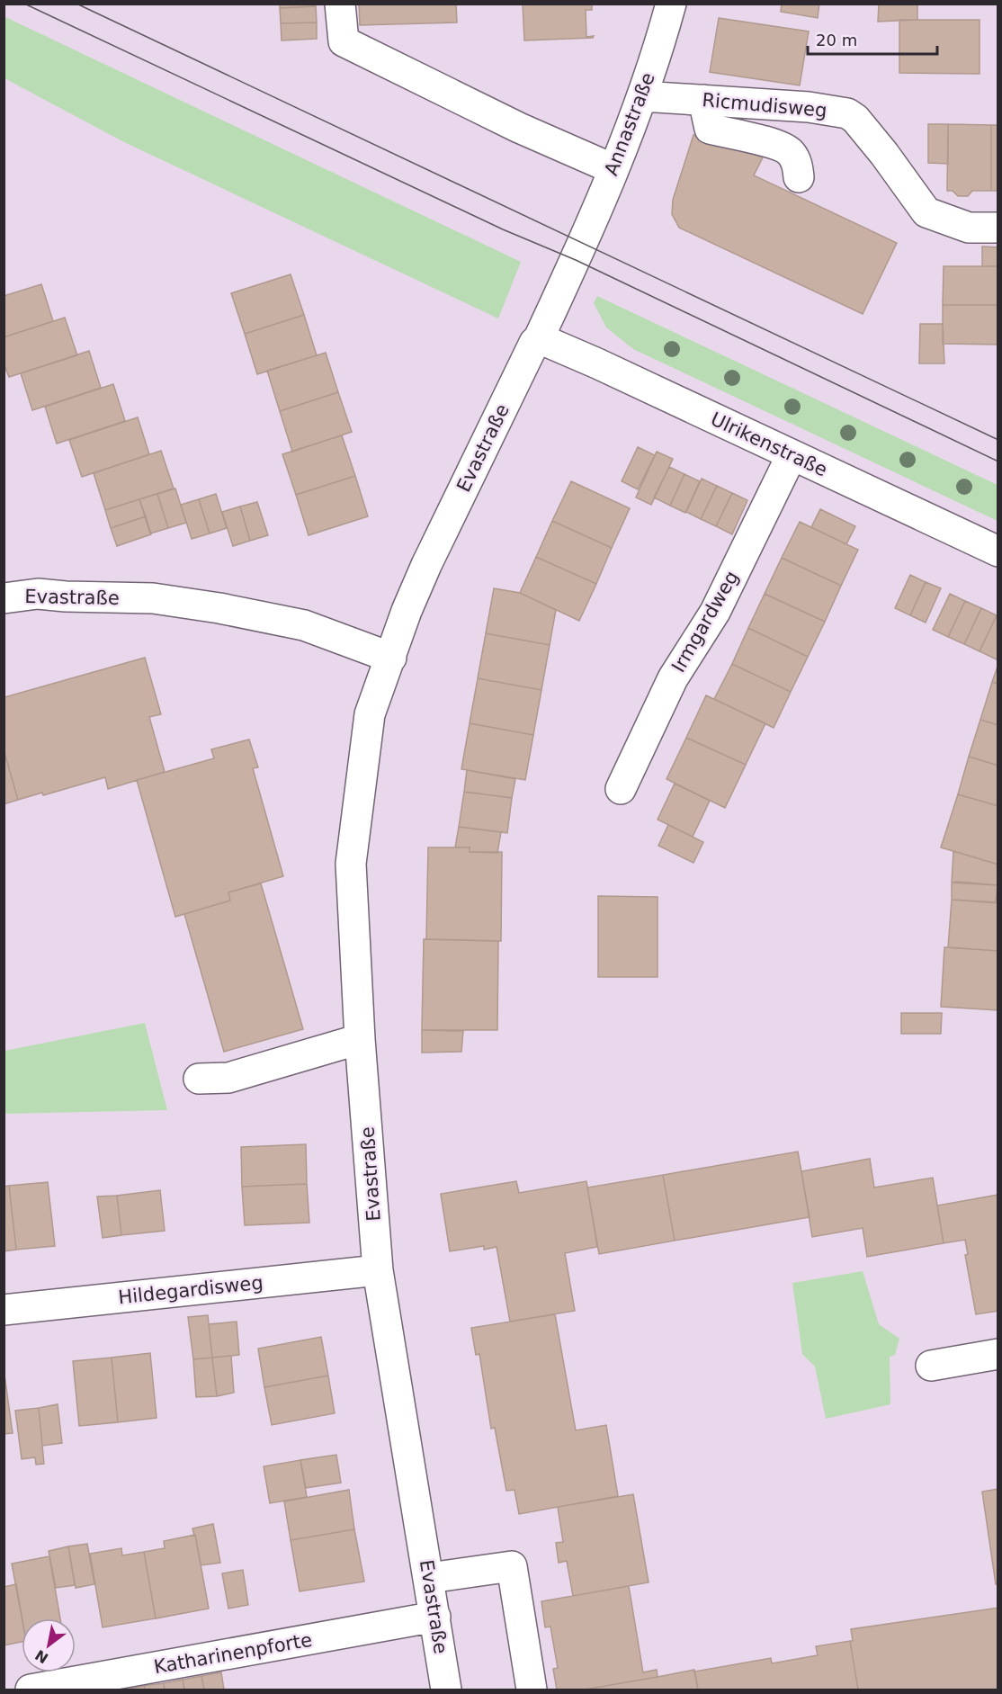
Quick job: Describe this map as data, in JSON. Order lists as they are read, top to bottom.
{
  "streets": {
    "street": [
      "Ricmudisweg",
      "Annastraße",
      "Ulrikenstraße",
      "Evastraße",
      "Irmgardweg",
      "Hildegardisweg",
      "Katharinenpforte"
    ]
  },
  "crossings": [
    ["Ricmudisweg", "Annastraße"],
    ["Annastraße", "Evastraße"],
    ["Ulrikenstraße", "Evastraße"],
    ["Ulrikenstraße", "Irmgardweg"],
    ["Evastraße", "Hildegardisweg"],
    ["Evastraße", "Katharinenpforte"]
  ],
  "scale_bar": "20 m",
  "north": "bottom left"
}
